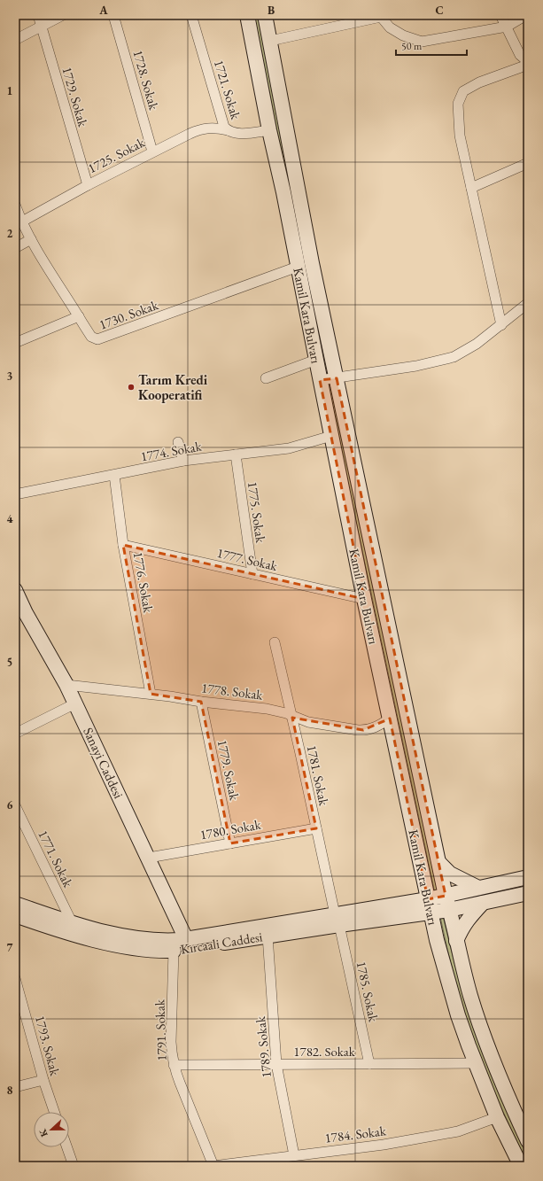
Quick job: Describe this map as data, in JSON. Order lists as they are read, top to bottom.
{
  "streets": {
    "main road": ["Kamil Kara Bulvarı", "Sanayi Caddesi", "Kırcaali Caddesi"],
    "street": [
      "1728. Sokak",
      "1721. Sokak",
      "1729. Sokak",
      "1725. Sokak",
      "1730. Sokak",
      "1774. Sokak",
      "1775. Sokak",
      "1777. Sokak",
      "1776. Sokak",
      "1778. Sokak",
      "1779. Sokak",
      "1781. Sokak",
      "1780. Sokak",
      "1771. Sokak",
      "1785. Sokak",
      "1791. Sokak",
      "1793. Sokak",
      "1789. Sokak",
      "1782. Sokak",
      "1784. Sokak"
    ]
  },
  "crossings": [
    ["1728. Sokak", "1725. Sokak"],
    ["1721. Sokak", "1725. Sokak"],
    ["1721. Sokak", "Kamil Kara Bulvarı"],
    ["1729. Sokak", "1725. Sokak"],
    ["1725. Sokak", "1730. Sokak"],
    ["1730. Sokak", "Kamil Kara Bulvarı"],
    ["Kamil Kara Bulvarı", "1774. Sokak"],
    ["Kamil Kara Bulvarı", "1777. Sokak"],
    ["Kamil Kara Bulvarı", "1778. Sokak"],
    ["Kamil Kara Bulvarı", "Kırcaali Caddesi"],
    ["Kamil Kara Bulvarı", "1782. Sokak"],
    ["Kamil Kara Bulvarı", "1784. Sokak"],
    ["1774. Sokak", "1775. Sokak"],
    ["1774. Sokak", "1776. Sokak"],
    ["1775. Sokak", "1777. Sokak"],
    ["1777. Sokak", "1776. Sokak"],
    ["1776. Sokak", "1778. Sokak"],
    ["1778. Sokak", "Sanayi Caddesi"],
    ["1778. Sokak", "1779. Sokak"],
    ["1778. Sokak", "1781. Sokak"],
    ["Sanayi Caddesi", "1780. Sokak"],
    ["Sanayi Caddesi", "Kırcaali Caddesi"],
    ["1779. Sokak", "1780. Sokak"],
    ["1781. Sokak", "1780. Sokak"],
    ["1781. Sokak", "Kırcaali Caddesi"],
    ["1781. Sokak", "1785. Sokak"],
    ["1771. Sokak", "Kırcaali Caddesi"],
    ["Kırcaali Caddesi", "1785. Sokak"],
    ["Kırcaali Caddesi", "1791. Sokak"],
    ["Kırcaali Caddesi", "1789. Sokak"],
    ["1785. Sokak", "1782. Sokak"],
    ["1791. Sokak", "1782. Sokak"],
    ["1791. Sokak", "1784. Sokak"],
    ["1789. Sokak", "1782. Sokak"],
    ["1789. Sokak", "1784. Sokak"]
  ],
  "places": ["Tarım Kredi Kooperatifi"],
  "scale_bar": "50 m",
  "north": "left",
  "grid": {
    "columns": ["A", "B", "C"],
    "rows": [
      "1",
      "2",
      "3",
      "4",
      "5",
      "6",
      "7",
      "8"
    ]
  }
}
